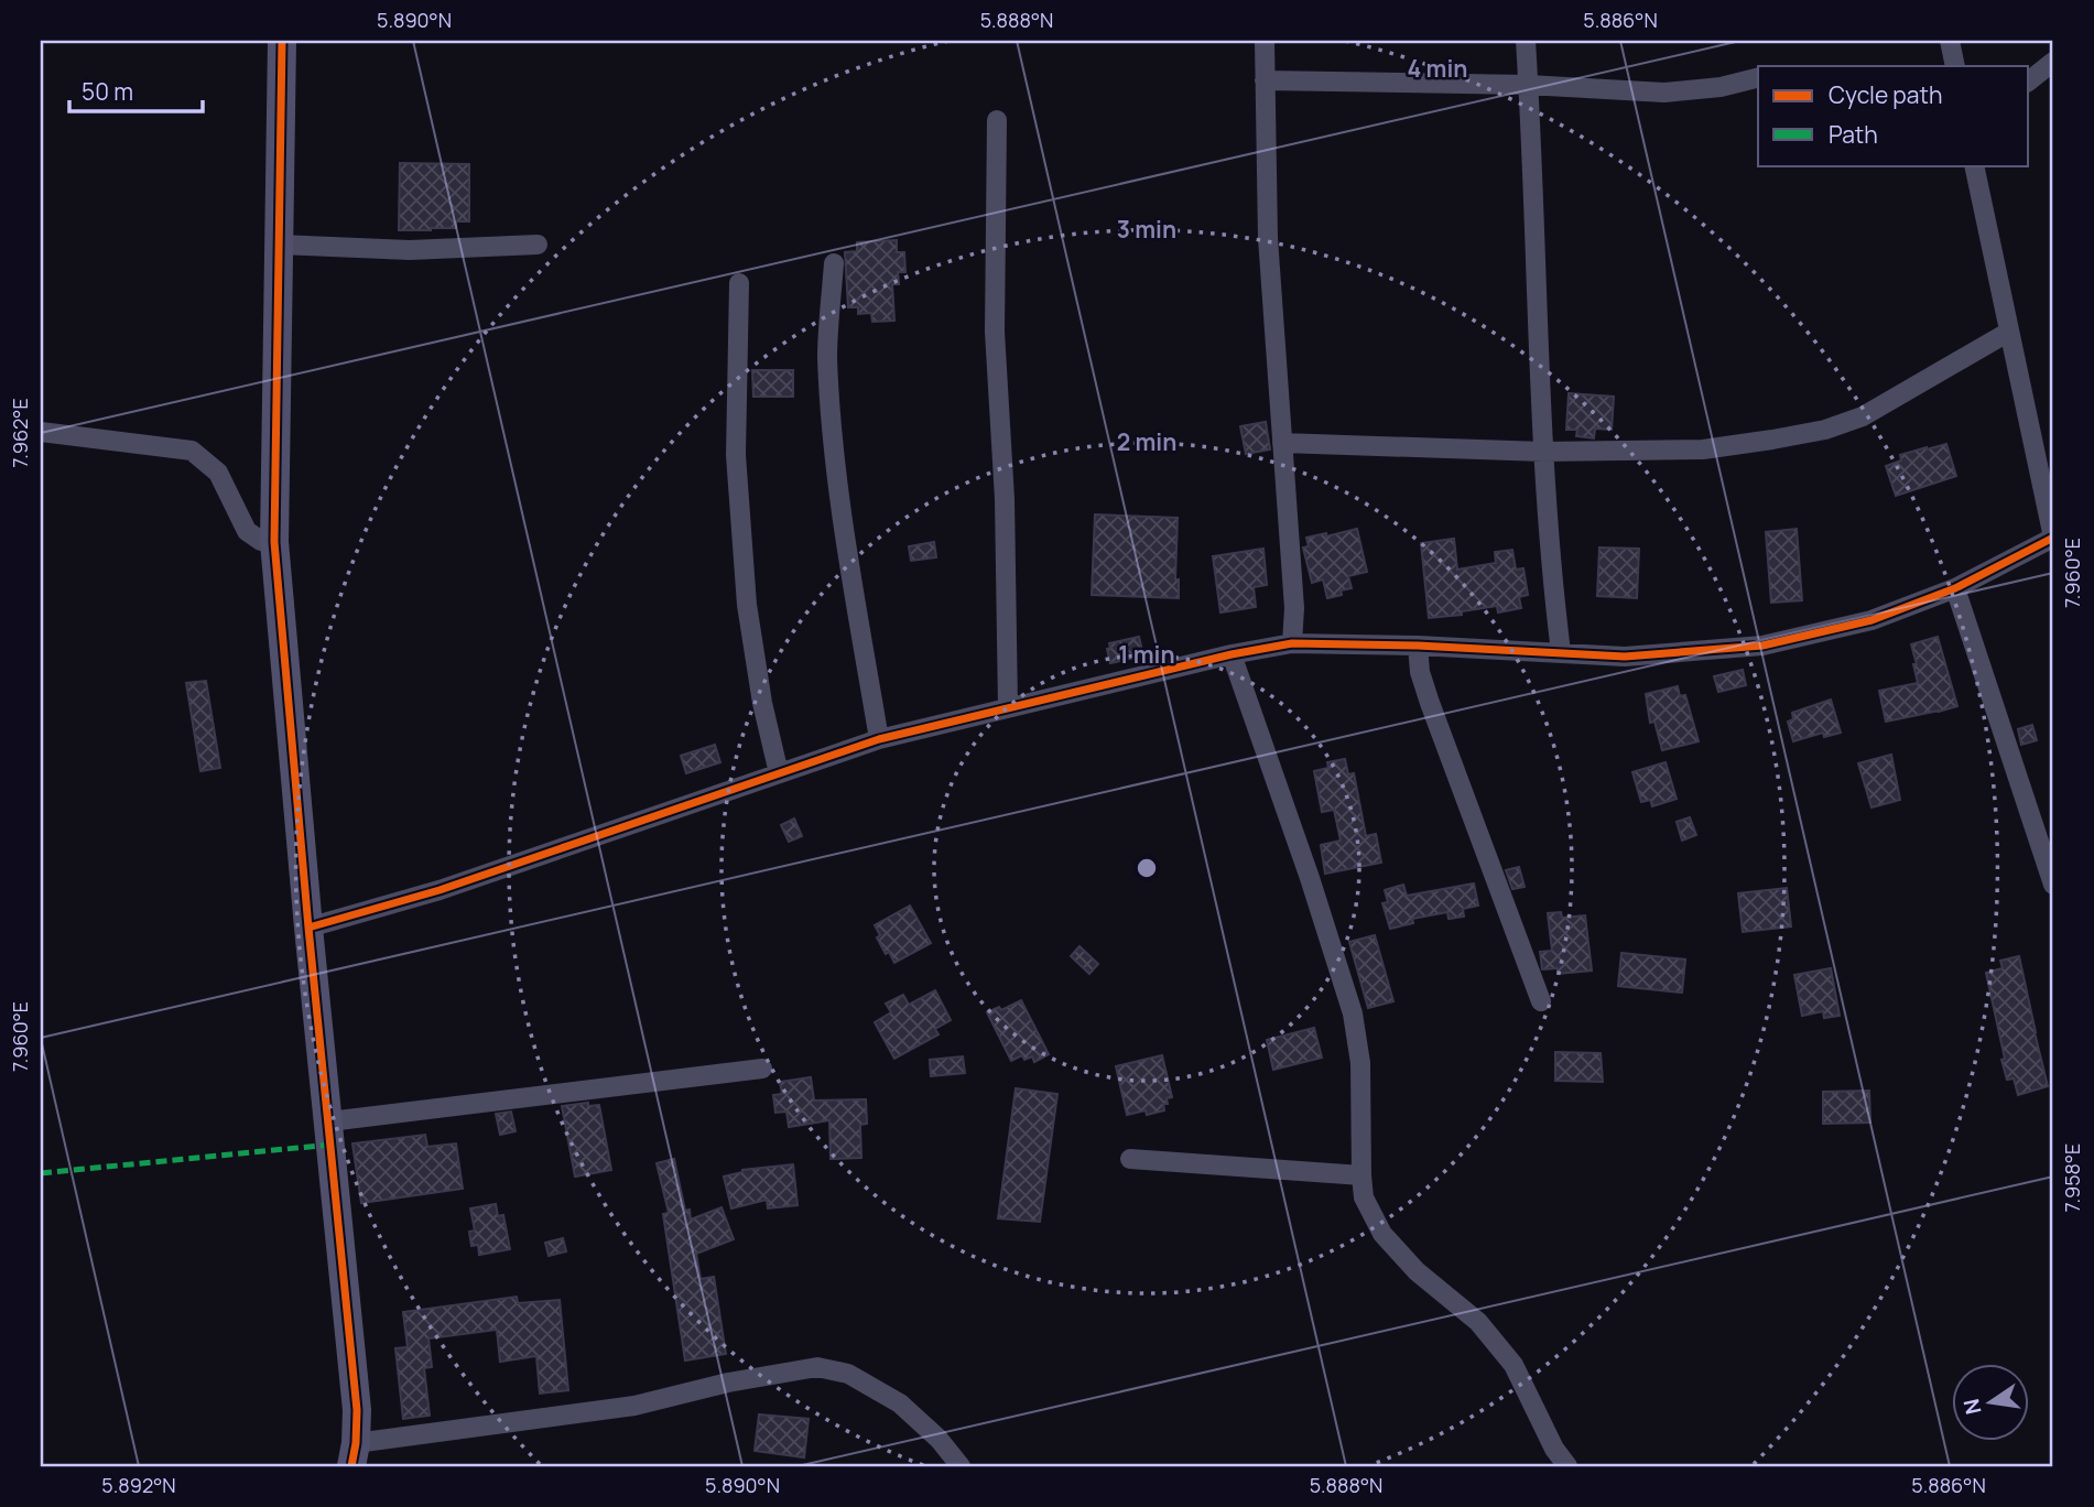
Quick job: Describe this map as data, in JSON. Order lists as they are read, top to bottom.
{
  "legend": ["Cycle path", "Path"],
  "scale_bar": "50 m",
  "north": "left",
  "coordinates": [
    "5.890°N",
    "5.888°N",
    "5.886°N",
    "7.962°E",
    "7.960°E",
    "7.958°E",
    "5.892°N"
  ],
  "rings": [
    "4 min",
    "3 min",
    "2 min",
    "1 min"
  ]
}
